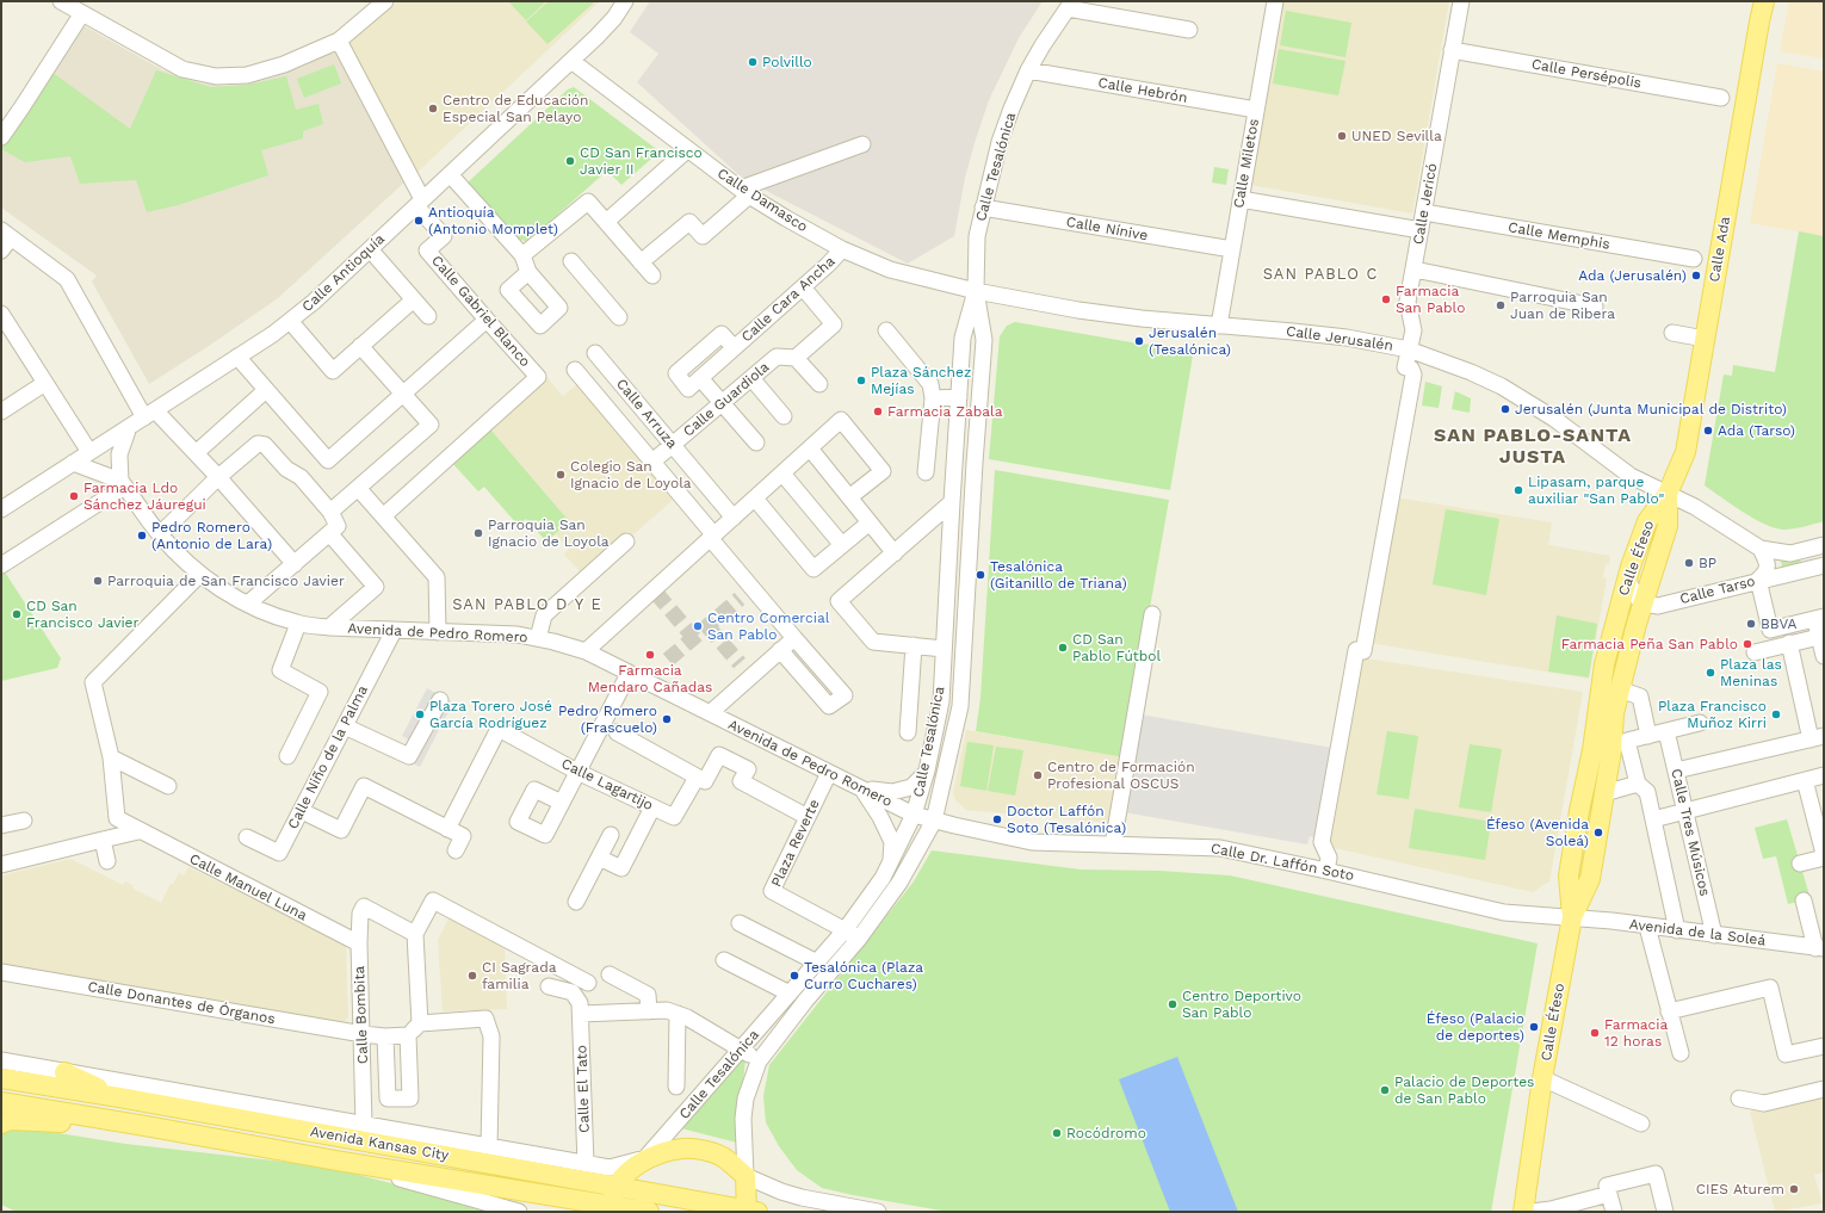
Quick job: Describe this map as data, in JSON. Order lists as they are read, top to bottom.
{
  "streets": {
    "main road": ["Calle Ada", "Calle Éfeso", "Avenida Kansas City"],
    "street": [
      "Calle Persépolis",
      "Calle Hebrón",
      "Calle Miletos",
      "Calle Tesalónica",
      "Calle Damasco",
      "Calle Jericó",
      "Calle Nínive",
      "Calle Memphis",
      "Calle Antioquía",
      "Calle Cara Ancha",
      "Calle Gabriel Blanco",
      "Calle Jerusalén",
      "Calle Guardiola",
      "Calle Arruza",
      "Calle Tarso",
      "Avenida de Pedro Romero",
      "Calle Niño de la Palma",
      "Calle Lagartijo",
      "Calle Tres Músicos",
      "Plaza Reverte",
      "Calle Dr. Laffón Soto",
      "Calle Manuel Luna",
      "Avenida de la Soleá",
      "Calle Donantes de Órganos",
      "Calle Bombita",
      "Calle El Tato"
    ]
  },
  "crossings": [
    ["Calle Persépolis", "Calle Jericó"],
    ["Calle Hebrón", "Calle Miletos"],
    ["Calle Hebrón", "Calle Tesalónica"],
    ["Calle Miletos", "Calle Nínive"],
    ["Calle Miletos", "Calle Jerusalén"],
    ["Calle Tesalónica", "Calle Damasco"],
    ["Calle Tesalónica", "Calle Nínive"],
    ["Calle Tesalónica", "Calle Jerusalén"],
    ["Calle Tesalónica", "Avenida de Pedro Romero"],
    ["Calle Tesalónica", "Plaza Reverte"],
    ["Calle Tesalónica", "Calle Dr. Laffón Soto"],
    ["Calle Tesalónica", "Avenida Kansas City"],
    ["Calle Damasco", "Calle Antioquía"],
    ["Calle Damasco", "Calle Cara Ancha"],
    ["Calle Damasco", "Calle Jerusalén"],
    ["Calle Jericó", "Calle Memphis"],
    ["Calle Jericó", "Calle Jerusalén"],
    ["Calle Jericó", "Calle Dr. Laffón Soto"],
    ["Calle Ada", "Calle Jerusalén"],
    ["Calle Ada", "Calle Éfeso"],
    ["Calle Antioquía", "Calle Gabriel Blanco"],
    ["Calle Jerusalén", "Calle Éfeso"],
    ["Calle Guardiola", "Calle Arruza"],
    ["Calle Éfeso", "Calle Tarso"],
    ["Calle Éfeso", "Calle Dr. Laffón Soto"],
    ["Calle Éfeso", "Avenida de la Soleá"],
    ["Avenida de Pedro Romero", "Calle Niño de la Palma"],
    ["Avenida de Pedro Romero", "Plaza Reverte"],
    ["Calle Tres Músicos", "Avenida de la Soleá"],
    ["Calle Dr. Laffón Soto", "Avenida de la Soleá"],
    ["Calle Manuel Luna", "Calle Bombita"],
    ["Calle Donantes de Órganos", "Calle Bombita"],
    ["Calle Bombita", "Avenida Kansas City"],
    ["Calle El Tato", "Avenida Kansas City"]
  ],
  "districts": ["SAN PABLO C", "SAN PABLO-SANTA JUSTA", "SAN PABLO D Y E"],
  "places": [
    "Polvillo",
    "Centro de Educación Especial San Pelayo",
    "UNED Sevilla",
    "CD San Francisco Javier II",
    "Antioquía (Antonio Momplet)",
    "Ada (Jerusalén)",
    "Farmacia San Pablo",
    "Parroquia San Juan de Ribera",
    "Jerusalén (Tesalónica)",
    "Plaza Sánchez Mejías",
    "Jerusalén (Junta Municipal de Distrito)",
    "Farmacia Zabala",
    "Ada (Tarso)",
    "Colegio San Ignacio de Loyola",
    "Lipasam, parque auxiliar \"San Pablo\"",
    "Farmacia Ldo Sánchez Jáuregui",
    "Parroquia San Ignacio de Loyola",
    "Pedro Romero (Antonio de Lara)",
    "BP",
    "Tesalónica (Gitanillo de Triana)",
    "Parroquia de San Francisco Javier",
    "CD San Francisco Javier",
    "BBVA",
    "Centro Comercial San Pablo",
    "Farmacia Peña San Pablo",
    "CD San Pablo Fútbol",
    "Farmacia Mendaro Cañadas",
    "Plaza las Meninas",
    "Plaza Torero José García Rodríguez",
    "Plaza Francisco Muñoz Kirri",
    "Pedro Romero (Frascuelo)",
    "Centro de Formación Profesional OSCUS",
    "Doctor Laffón Soto (Tesalónica)",
    "Éfeso (Avenida Soleá)",
    "CI Sagrada familia",
    "Tesalónica (Plaza Curro Cuchares)",
    "Centro Deportivo San Pablo",
    "Éfeso (Palacio de deportes)",
    "Farmacia 12 horas",
    "Palacio de Deportes de San Pablo",
    "Rocódromo",
    "CIES Aturem"
  ]
}
